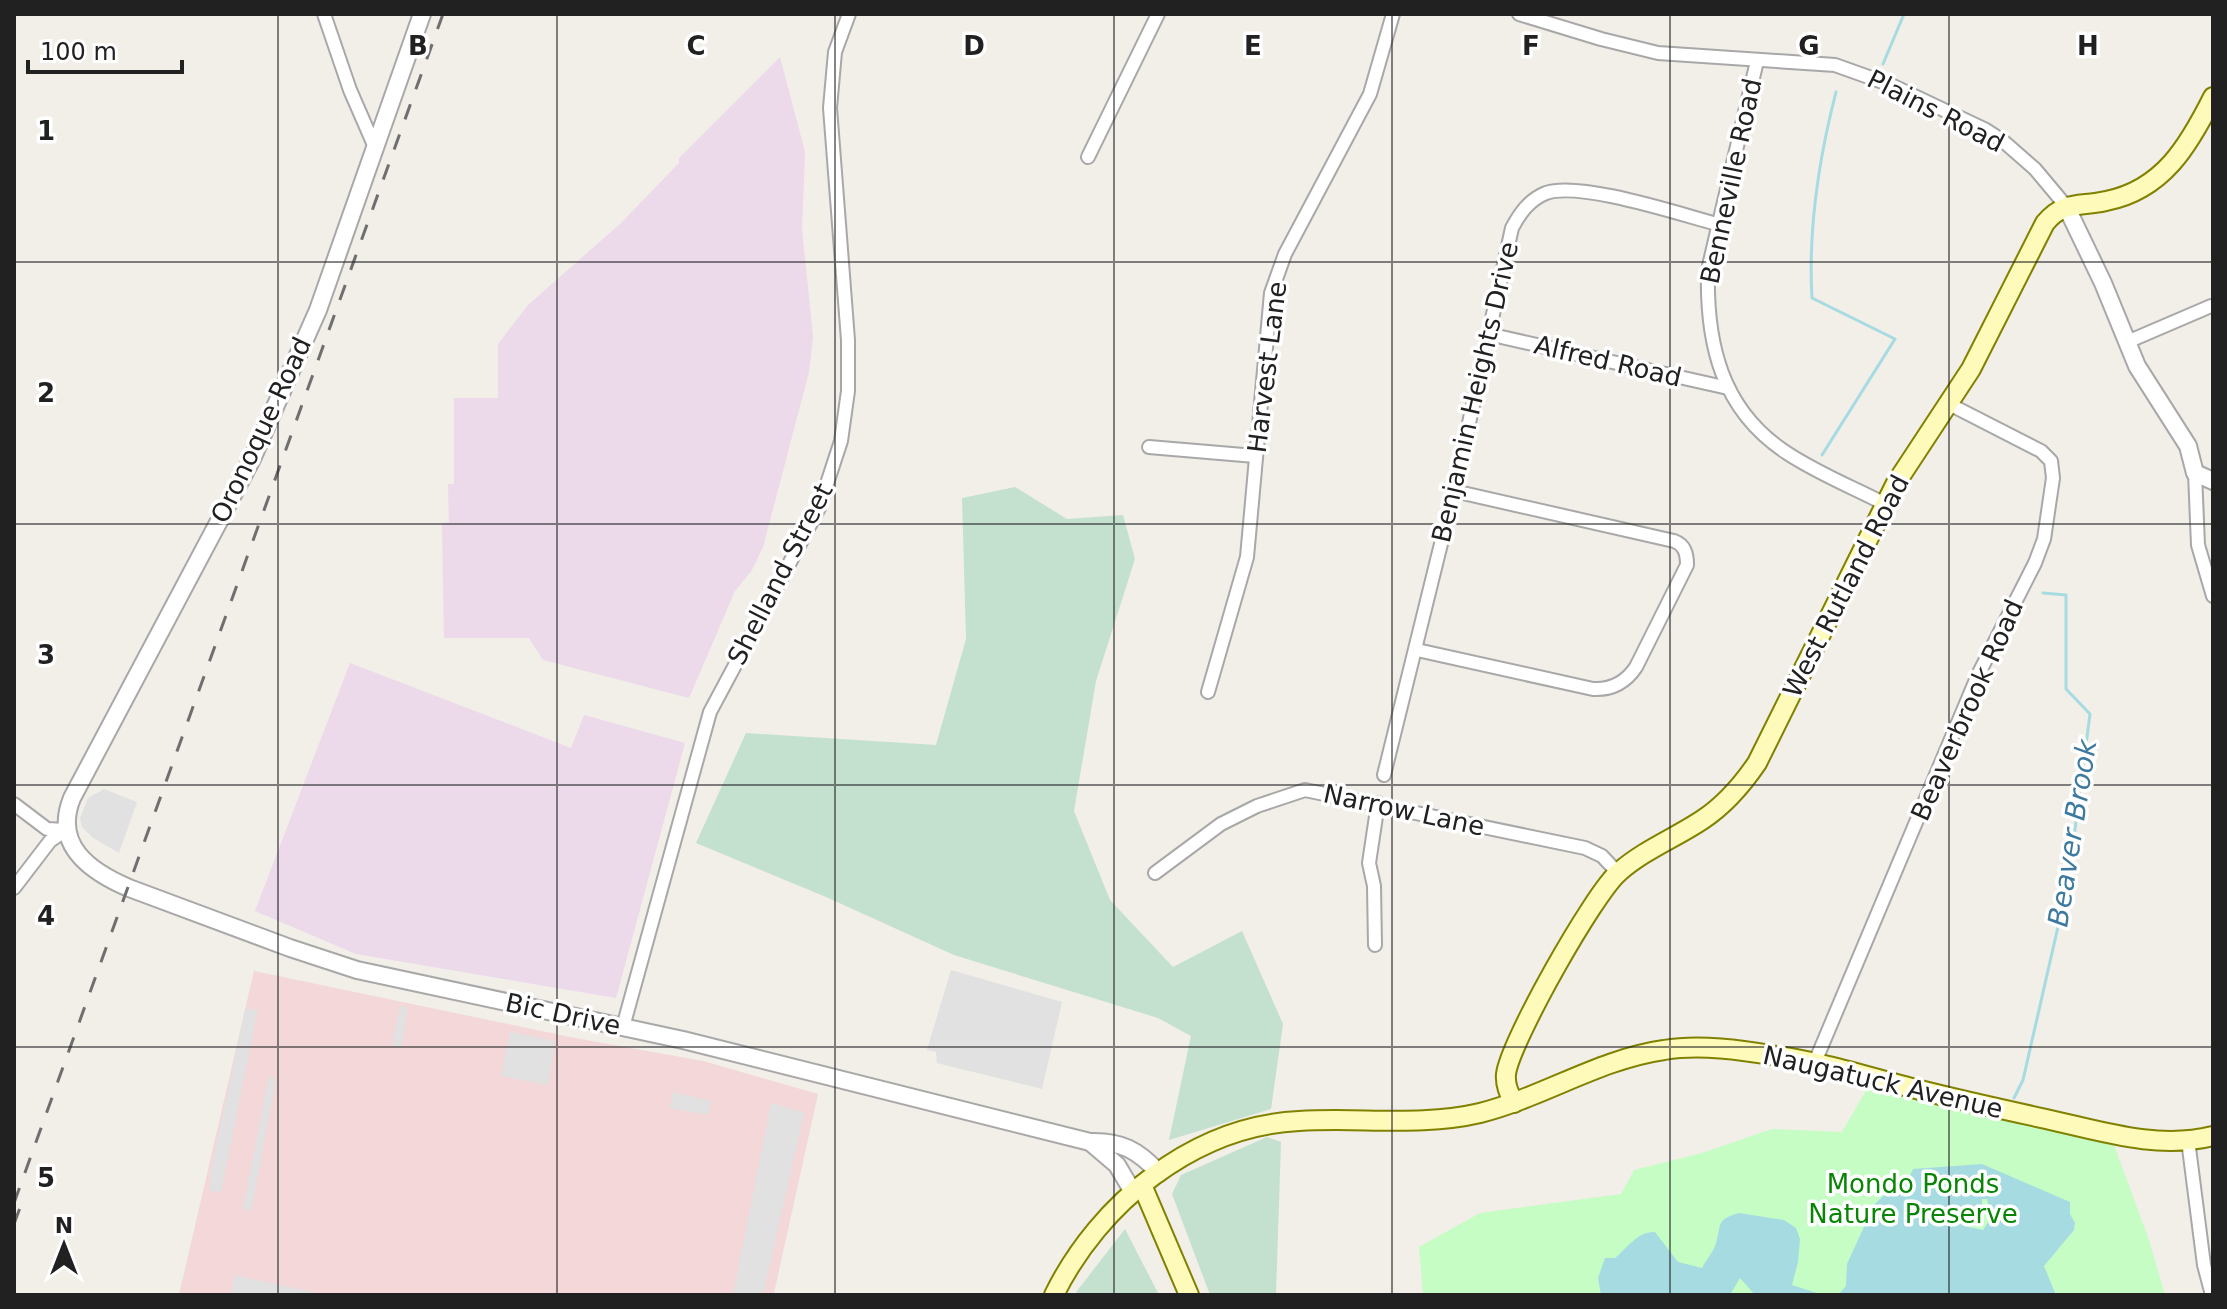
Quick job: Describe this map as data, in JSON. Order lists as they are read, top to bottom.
{
  "streets": {
    "main road": ["West Rutland Road", "Naugatuck Avenue"],
    "street": [
      "Plains Road",
      "Benneville Road",
      "Alfred Road",
      "Harvest Lane",
      "Benjamin Heights Drive",
      "Oronoque Road",
      "Shelland Street",
      "Beaverbrook Road",
      "Narrow Lane",
      "Bic Drive"
    ]
  },
  "crossings": [
    ["Plains Road", "Benneville Road"],
    ["Plains Road", "West Rutland Road"],
    ["Benneville Road", "Alfred Road"],
    ["Benneville Road", "Benjamin Heights Drive"],
    ["Benneville Road", "West Rutland Road"],
    ["Alfred Road", "Benjamin Heights Drive"],
    ["Oronoque Road", "Bic Drive"],
    ["Shelland Street", "Bic Drive"],
    ["West Rutland Road", "Beaverbrook Road"],
    ["West Rutland Road", "Narrow Lane"],
    ["West Rutland Road", "Naugatuck Avenue"],
    ["Beaverbrook Road", "Naugatuck Avenue"],
    ["Bic Drive", "Naugatuck Avenue"]
  ],
  "water": ["Beaver Brook"],
  "parks": ["Mondo Ponds Nature Preserve"],
  "scale_bar": "100 m",
  "north": "top",
  "grid": {
    "columns": [
      "B",
      "C",
      "D",
      "E",
      "F",
      "G",
      "H"
    ],
    "rows": [
      "1",
      "2",
      "3",
      "4",
      "5"
    ]
  }
}
